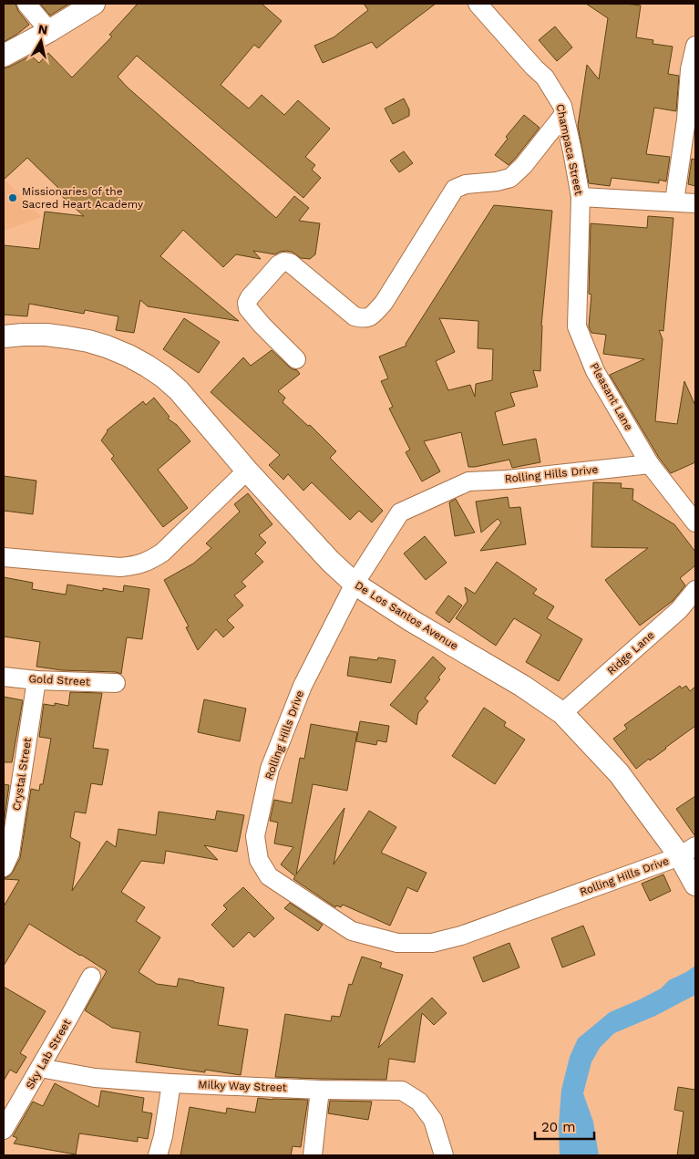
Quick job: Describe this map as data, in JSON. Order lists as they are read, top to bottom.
{
  "streets": {
    "street": [
      "Champaca Street",
      "Pleasant Lane",
      "Rolling Hills Drive",
      "De Los Santos Avenue",
      "Ridge Lane",
      "Gold Street",
      "Crystal Street",
      "Sky Lab Street",
      "Milky Way Street"
    ]
  },
  "crossings": [
    ["Champaca Street", "Pleasant Lane"],
    ["Pleasant Lane", "Rolling Hills Drive"],
    ["Rolling Hills Drive", "De Los Santos Avenue"],
    ["De Los Santos Avenue", "Ridge Lane"],
    ["Gold Street", "Crystal Street"],
    ["Sky Lab Street", "Milky Way Street"]
  ],
  "places": ["Missionaries of the Sacred Heart Academy"],
  "scale_bar": "20 m",
  "north": "top"
}
